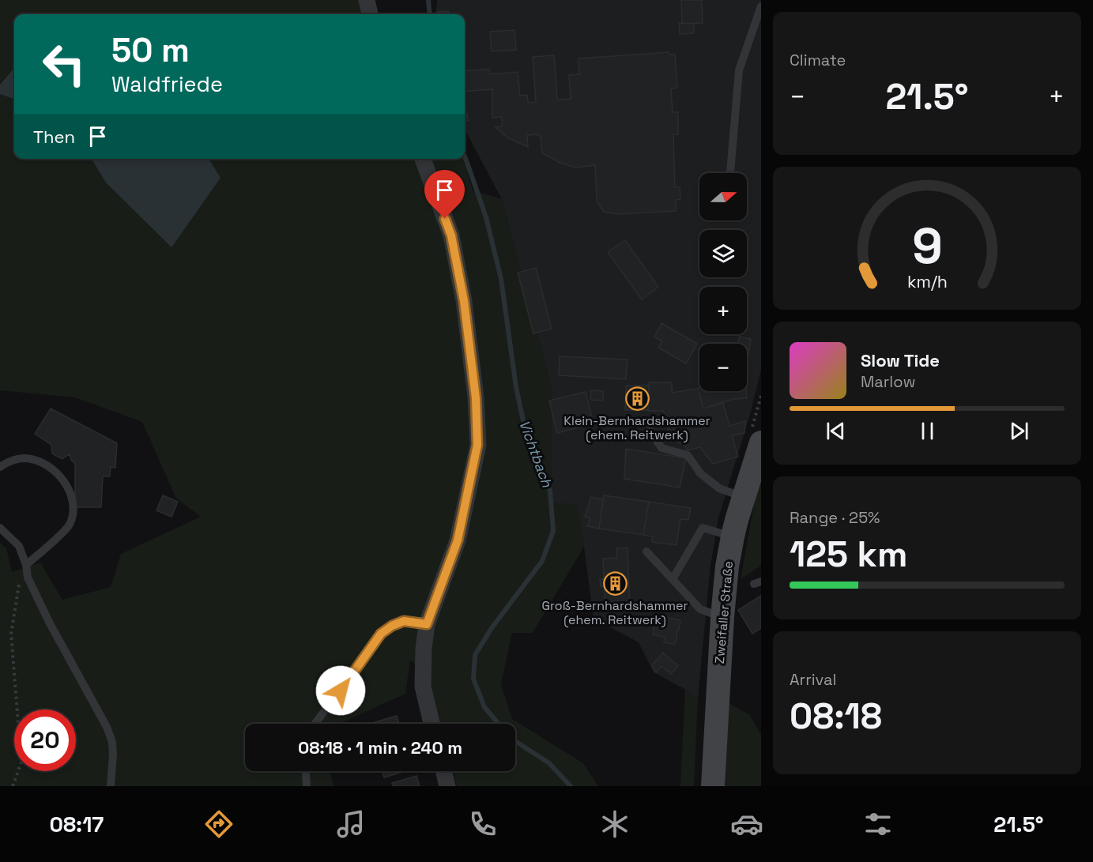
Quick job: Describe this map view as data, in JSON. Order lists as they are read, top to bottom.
{
  "streets": {
    "main road": ["Zweifaller Straße"]
  },
  "water": ["Vichtbach"],
  "places": {
    "building": ["Klein-Bernhardshammer (ehem. Reitwerk)", "Groß-Bernhardshammer (ehem. Reitwerk)"]
  },
  "north": "right",
  "page": {
    "tile": [
      "Climate",
      ["Range · 25%", "125 km"],
      ["Arrival", "08:18"]
    ],
    "turn": ["50 m", "Waldfriede"],
    "heat": ["−", "21.5°", "+"],
    "then": "Then",
    "map_buttons": ["+", "−"],
    "song": ["Slow Tide", "Marlow"],
    "limit": "20",
    "trip": "08:18 · 1 min · 240 m",
    "tabs": ["08:17", "21.5°"],
    "gauge": ["9", "km/h"]
  }
}
